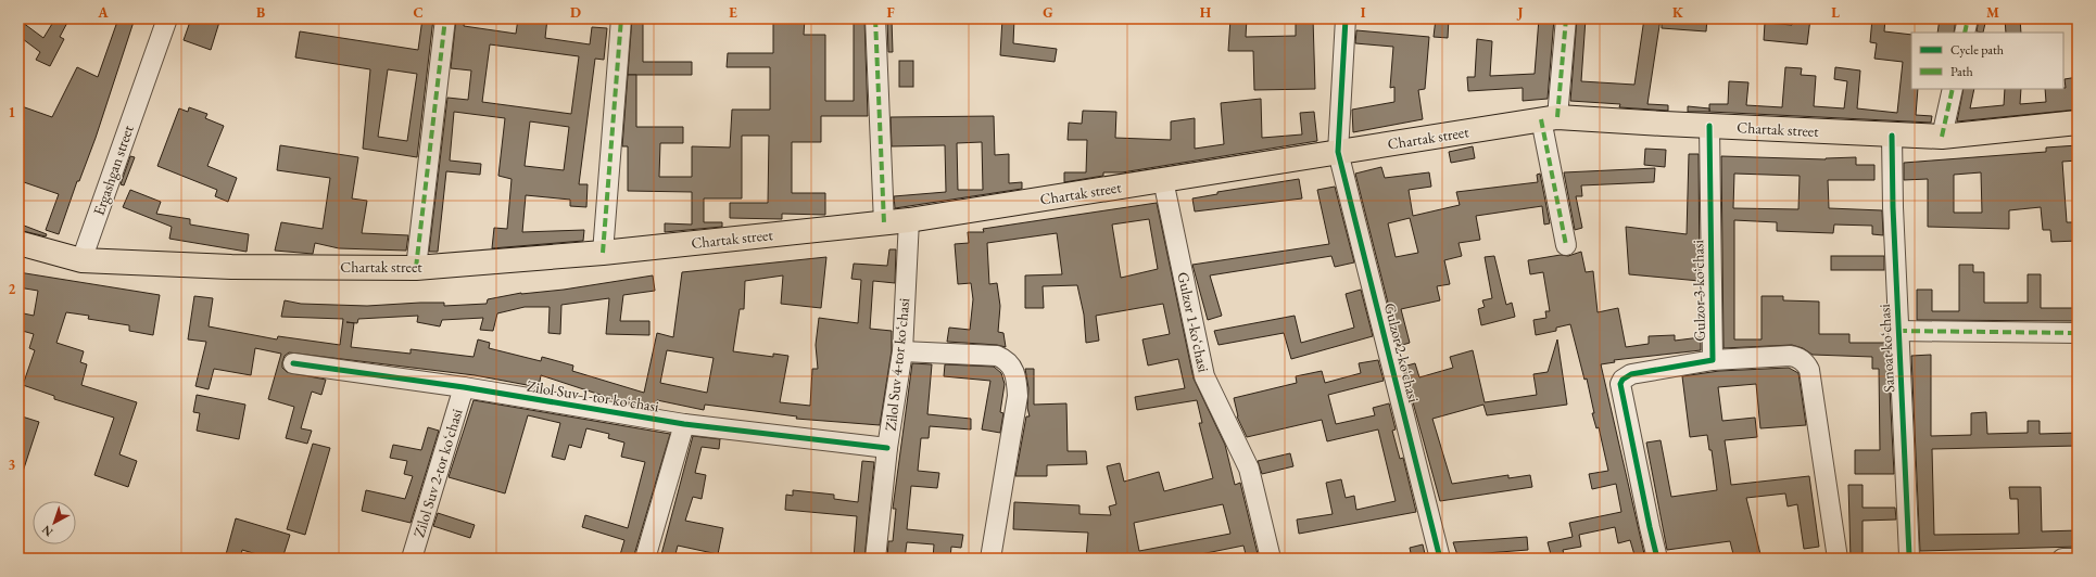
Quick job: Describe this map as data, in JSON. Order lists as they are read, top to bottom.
{
  "streets": {
    "main road": ["Chartak street"],
    "street": [
      "Ergashgan street",
      "Gulzor 3-koʻchasi",
      "Gulzor 1-koʻchasi",
      "Sanoat koʻchasi",
      "Gulzor 2-koʻchasi",
      "Zilol Suv 4-tor koʻchasi",
      "Zilol Suv 1-tor koʻchasi",
      "Zilol Suv 2-tor koʻchasi"
    ]
  },
  "crossings": [
    ["Chartak street", "Ergashgan street"],
    ["Chartak street", "Gulzor 3-koʻchasi"],
    ["Chartak street", "Gulzor 1-koʻchasi"],
    ["Chartak street", "Sanoat koʻchasi"],
    ["Chartak street", "Gulzor 2-koʻchasi"],
    ["Chartak street", "Zilol Suv 4-tor koʻchasi"],
    ["Zilol Suv 4-tor koʻchasi", "Zilol Suv 1-tor koʻchasi"],
    ["Zilol Suv 1-tor koʻchasi", "Zilol Suv 2-tor koʻchasi"]
  ],
  "legend": ["Cycle path", "Path"],
  "north": "bottom left",
  "grid": {
    "columns": [
      "A",
      "B",
      "C",
      "D",
      "E",
      "F",
      "G",
      "H",
      "I",
      "J",
      "K",
      "L",
      "M"
    ],
    "rows": ["1", "2", "3"]
  }
}
